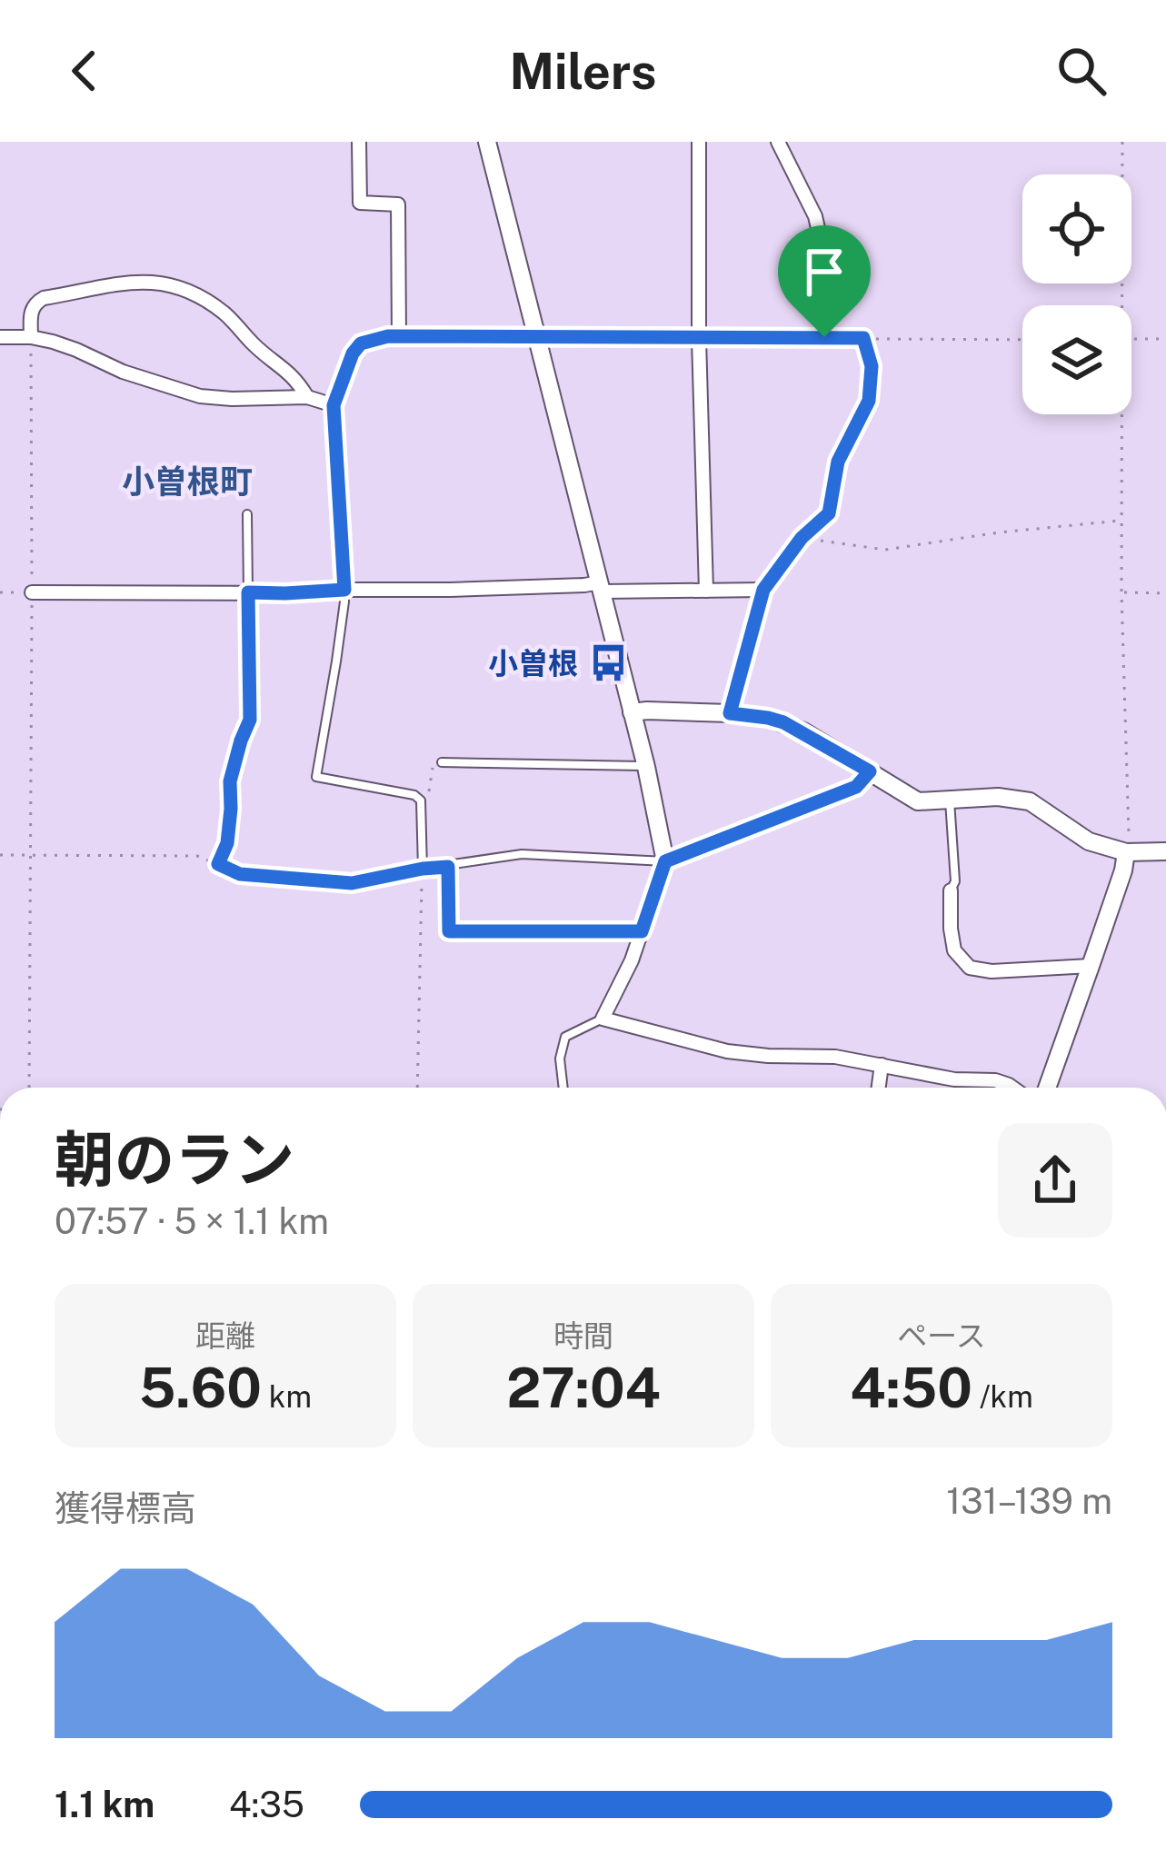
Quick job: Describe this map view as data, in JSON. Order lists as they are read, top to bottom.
{
  "districts": ["小曽根町"],
  "places": {
    "bus stop": ["小曽根"]
  },
  "page": {
    "header": "Milers",
    "heading": ["朝のラン", "07:57 · 5 × 1.1 km"],
    "stats": [
      ["距離", "5.60 km"],
      ["時間", "27:04"],
      ["ペース", "4:50 /km"]
    ],
    "chart": ["獲得標高", "131–139 m"],
    "list": [
      {
        "name": "1.1 km",
        "note": "4:35"
      }
    ]
  }
}
